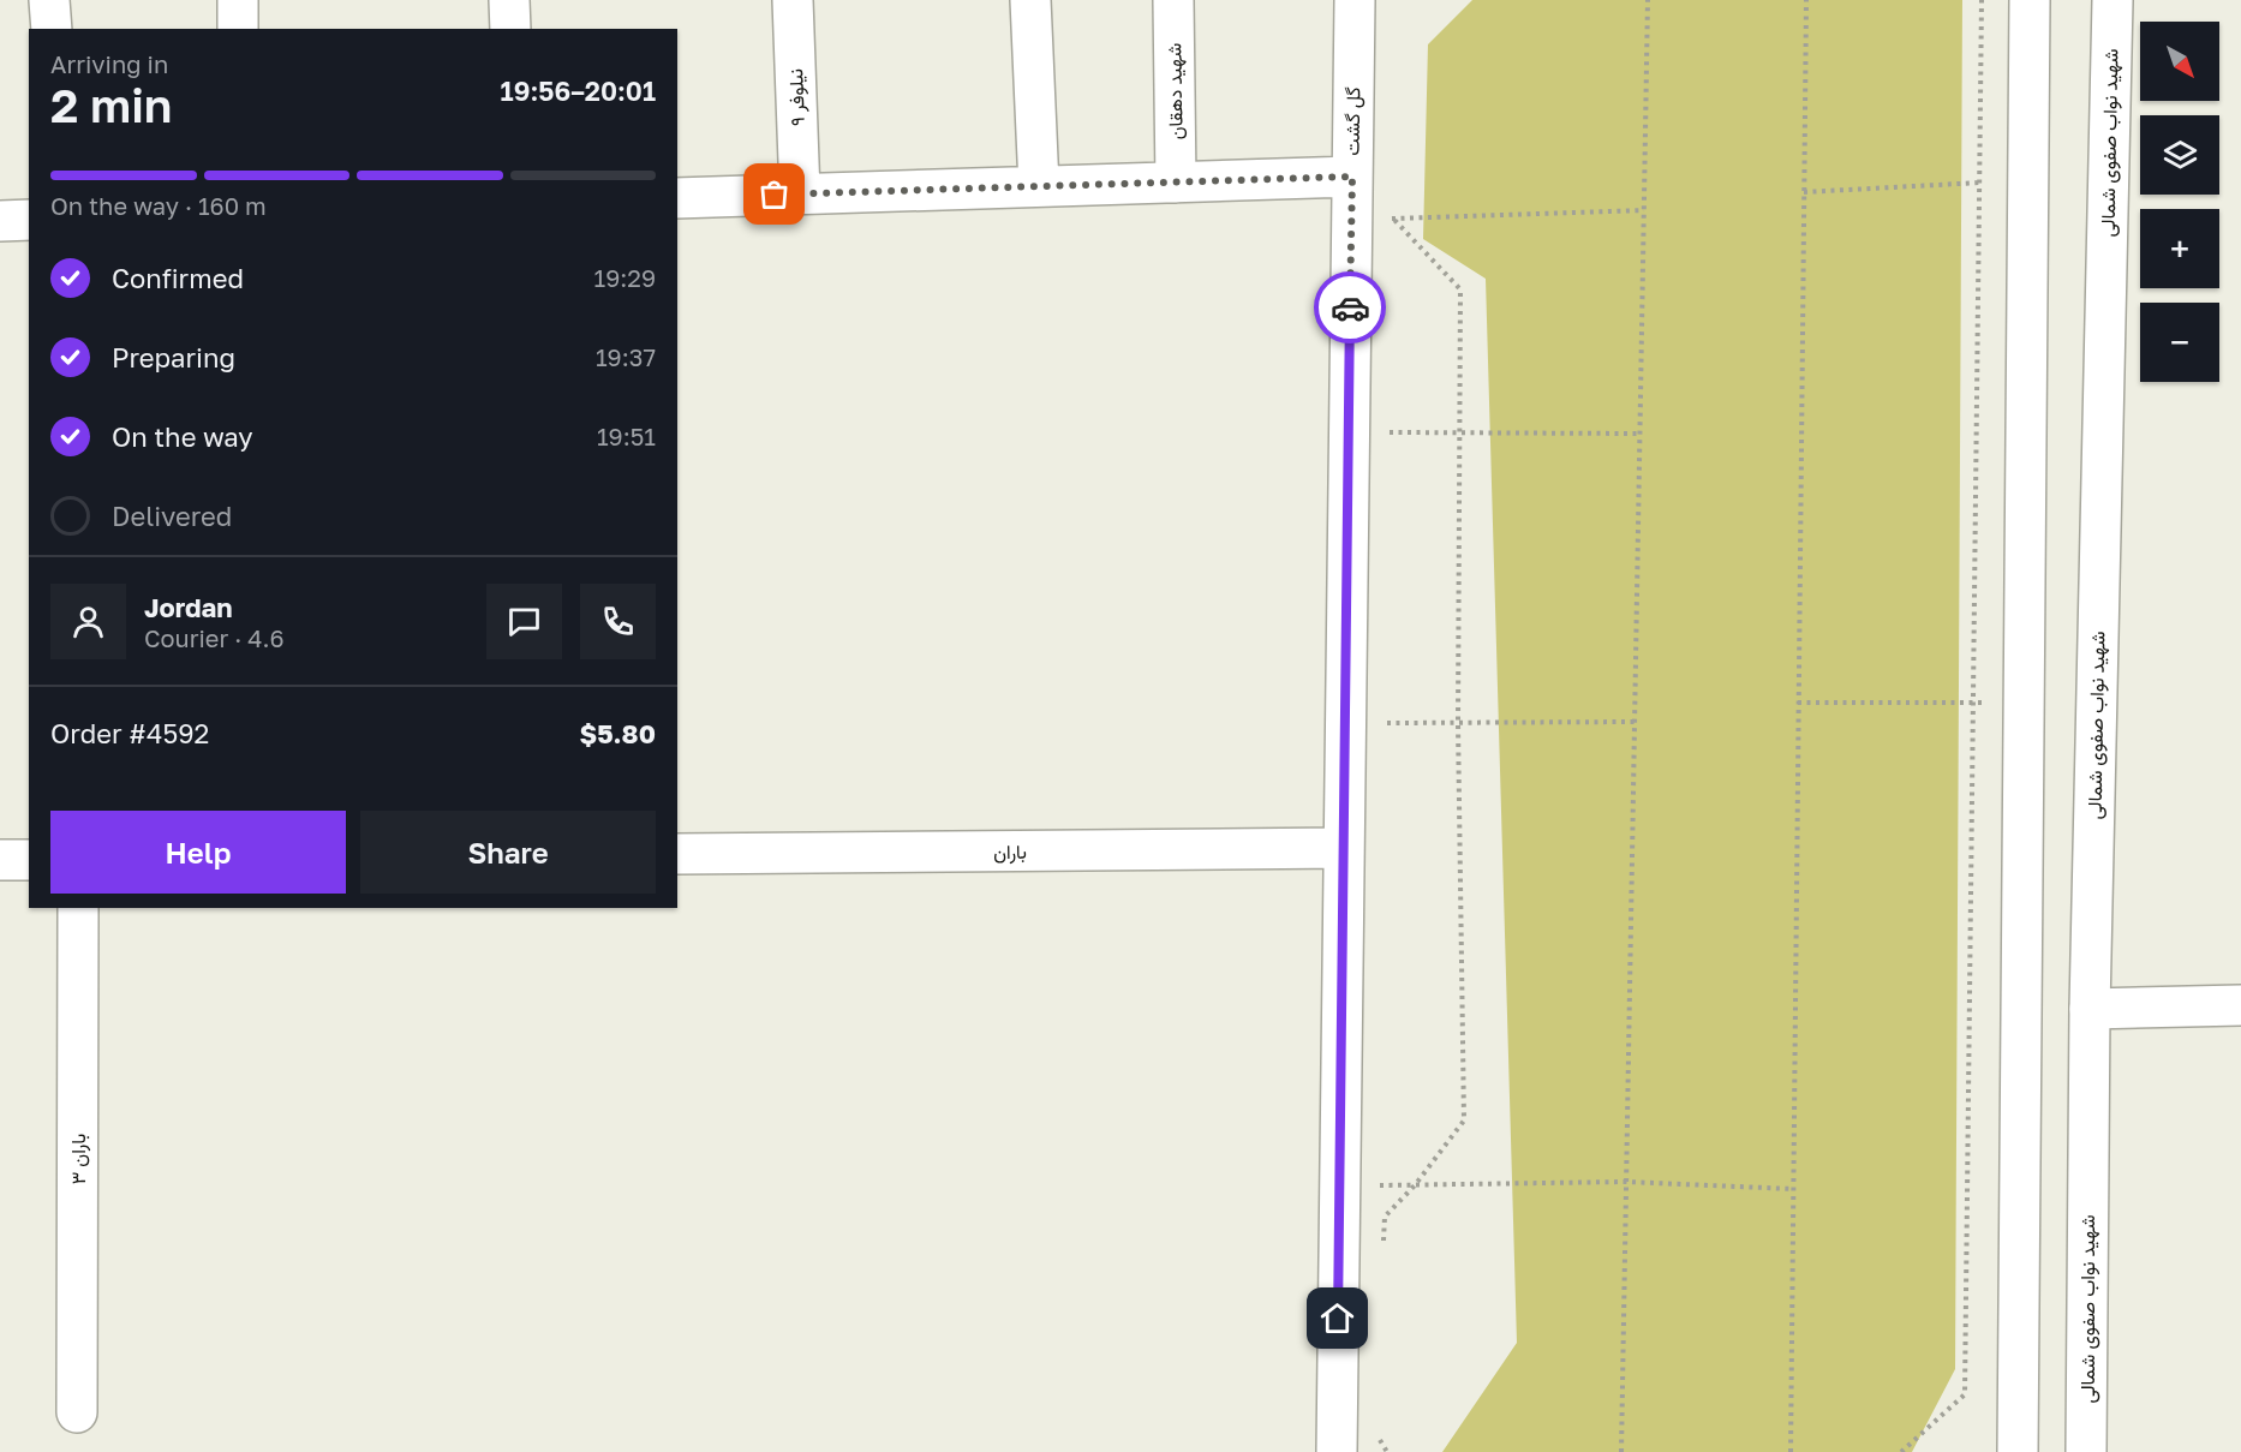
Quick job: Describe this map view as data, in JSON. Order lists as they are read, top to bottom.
{
  "streets": {
    "street": [
      "شهید دهقان",
      "نیلوفر ۹",
      "گل گشت",
      "شهید نواب صفوی شمالی",
      "باران",
      "باران ۳"
    ]
  },
  "crossings": [
    ["گل گشت", "باران"]
  ],
  "north": "bottom right",
  "page": {
    "map_buttons": ["+", "−"],
    "heading": ["2 min", "Arriving in", "19:56–20:01"],
    "panel": [
      "Jordan",
      "Courier · 4.6",
      "Order #4592",
      "$5.80"
    ],
    "bar": "On the way · 160 m",
    "list": [
      ["Confirmed", "19:29"],
      ["Preparing", "19:37"],
      ["On the way", "19:51"],
      "Delivered"
    ],
    "buttons": ["Help", "Share"]
  }
}
